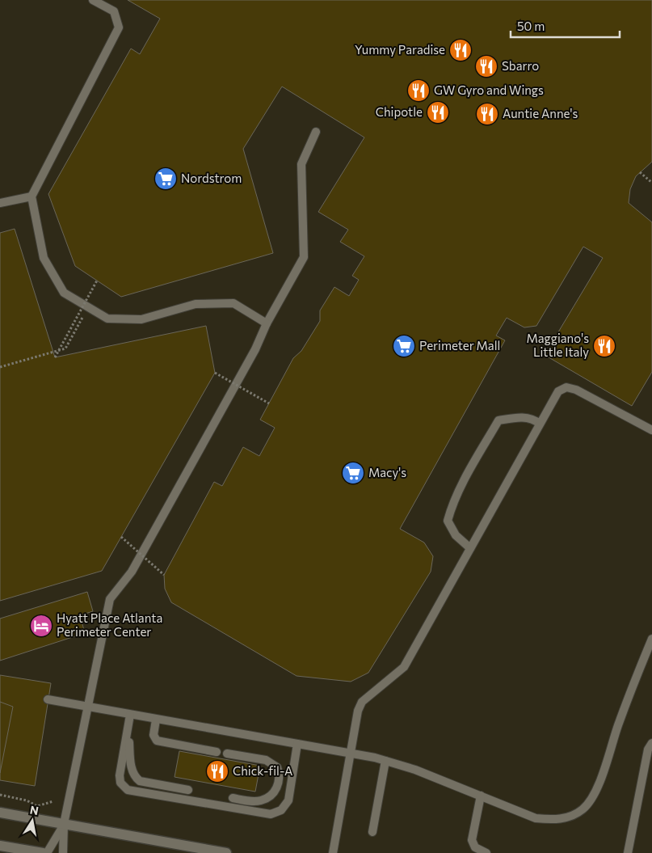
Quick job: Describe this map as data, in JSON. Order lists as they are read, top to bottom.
{
  "places": {
    "restaurant": [
      "Yummy Paradise",
      "Sbarro",
      "GW Gyro and Wings",
      "Chipotle",
      "Auntie Anne's",
      "Maggiano's Little Italy",
      "Chick-fil-A"
    ],
    "supermarket": ["Nordstrom", "Perimeter Mall", "Macy's"],
    "hotel": ["Hyatt Place Atlanta Perimeter Center"]
  },
  "scale_bar": "50 m",
  "north": "top"
}
